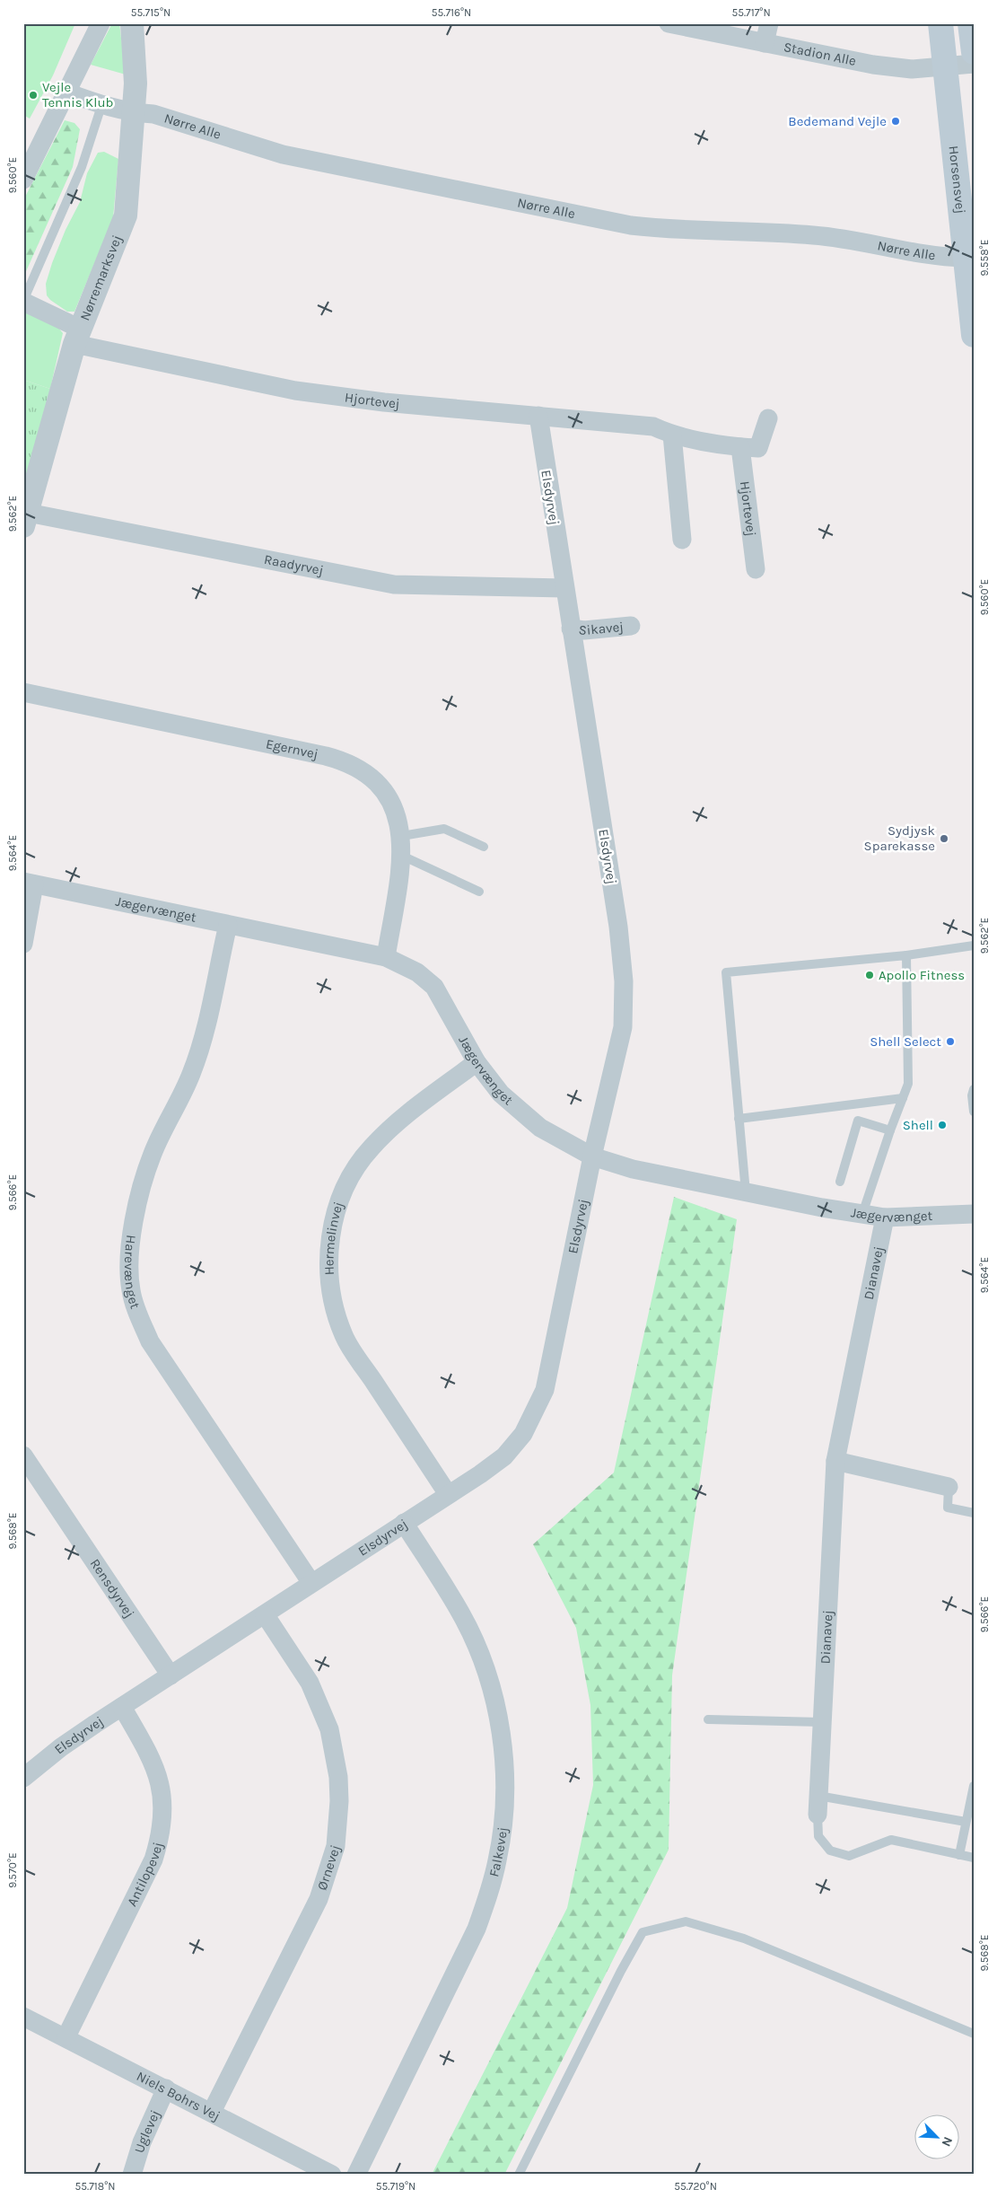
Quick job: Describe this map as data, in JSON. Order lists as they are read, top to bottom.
{
  "streets": {
    "main road": ["Horsensvej"],
    "street": [
      "Stadion Alle",
      "Nørre Alle",
      "Nørremarksvej",
      "Hjortevej",
      "Elsdyrvej",
      "Raadyrvej",
      "Sikavej",
      "Egernvej",
      "Jægervænget",
      "Hermelinvej",
      "Harevænget",
      "Dianavej",
      "Rensdyrvej",
      "Falkevej",
      "Ørnevej",
      "Antilopevej",
      "Niels Bohrs Vej",
      "Uglevej"
    ]
  },
  "crossings": [
    ["Stadion Alle", "Horsensvej"],
    ["Nørre Alle", "Horsensvej"],
    ["Nørre Alle", "Nørremarksvej"],
    ["Nørremarksvej", "Hjortevej"],
    ["Nørremarksvej", "Raadyrvej"],
    ["Hjortevej", "Elsdyrvej"],
    ["Elsdyrvej", "Raadyrvej"],
    ["Elsdyrvej", "Sikavej"],
    ["Elsdyrvej", "Jægervænget"],
    ["Elsdyrvej", "Hermelinvej"],
    ["Elsdyrvej", "Harevænget"],
    ["Elsdyrvej", "Rensdyrvej"],
    ["Elsdyrvej", "Falkevej"],
    ["Elsdyrvej", "Ørnevej"],
    ["Elsdyrvej", "Antilopevej"],
    ["Egernvej", "Jægervænget"],
    ["Jægervænget", "Hermelinvej"],
    ["Jægervænget", "Harevænget"],
    ["Jægervænget", "Dianavej"],
    ["Ørnevej", "Niels Bohrs Vej"],
    ["Antilopevej", "Niels Bohrs Vej"],
    ["Niels Bohrs Vej", "Uglevej"]
  ],
  "places": [
    "Vejle Tennis Klub",
    "Bedemand Vejle",
    "Sydjysk Sparekasse",
    "Apollo Fitness",
    "Shell Select",
    "Shell"
  ],
  "north": "bottom right",
  "coordinates": [
    "55.715°N",
    "55.716°N",
    "55.717°N",
    "9.560°E",
    "9.558°E",
    "9.562°E",
    "9.564°E",
    "9.566°E",
    "9.568°E",
    "9.570°E",
    "55.718°N",
    "55.719°N",
    "55.720°N"
  ]
}
